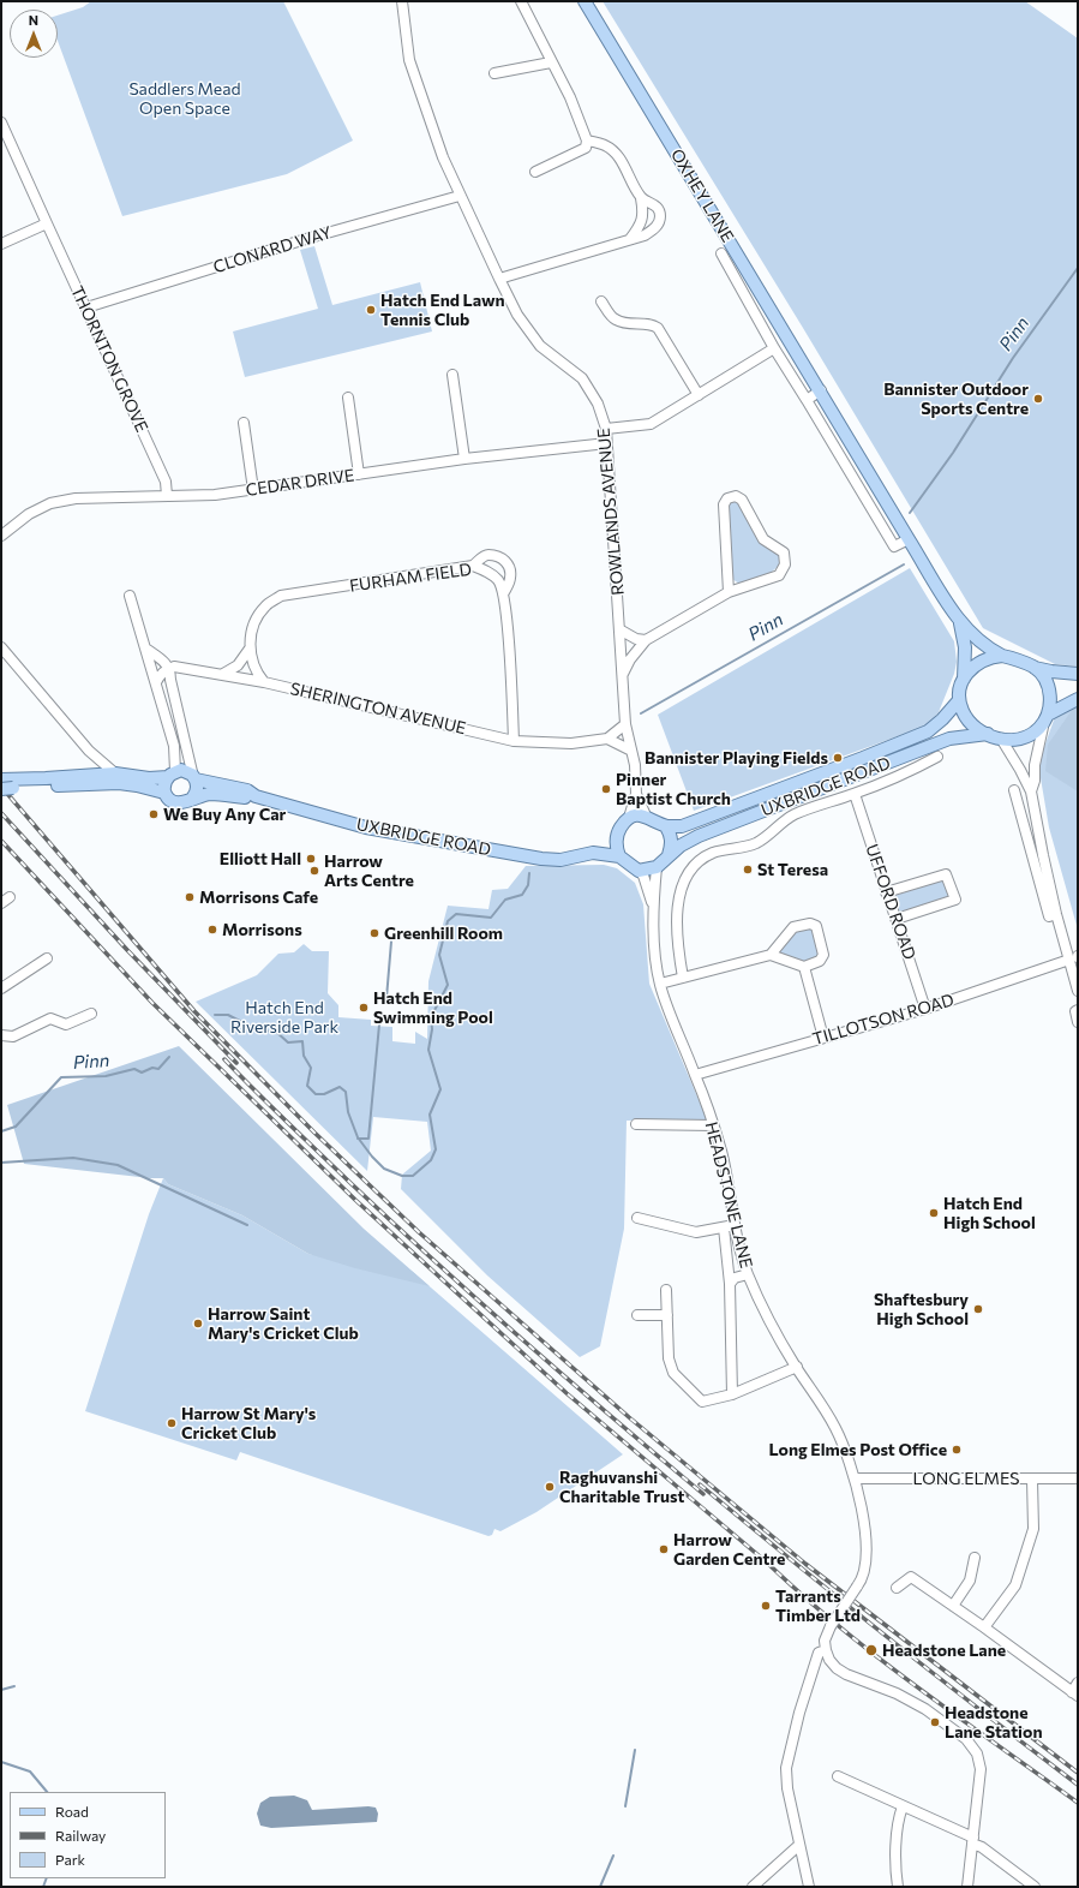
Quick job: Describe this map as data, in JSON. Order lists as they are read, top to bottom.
{
  "streets": {
    "main road": ["OXHEY LANE", "UXBRIDGE ROAD"],
    "street": [
      "CLONARD WAY",
      "THORNTON GROVE",
      "CEDAR DRIVE",
      "ROWLANDS AVENUE",
      "FURHAM FIELD",
      "SHERINGTON AVENUE",
      "UFFORD ROAD",
      "TILLOTSON ROAD",
      "HEADSTONE LANE",
      "LONG ELMES"
    ]
  },
  "crossings": [
    ["OXHEY LANE", "UXBRIDGE ROAD"],
    ["CLONARD WAY", "THORNTON GROVE"],
    ["CLONARD WAY", "ROWLANDS AVENUE"],
    ["THORNTON GROVE", "CEDAR DRIVE"],
    ["CEDAR DRIVE", "ROWLANDS AVENUE"],
    ["ROWLANDS AVENUE", "UXBRIDGE ROAD"],
    ["ROWLANDS AVENUE", "HEADSTONE LANE"],
    ["FURHAM FIELD", "SHERINGTON AVENUE"],
    ["UXBRIDGE ROAD", "HEADSTONE LANE"],
    ["UFFORD ROAD", "TILLOTSON ROAD"],
    ["TILLOTSON ROAD", "HEADSTONE LANE"],
    ["HEADSTONE LANE", "LONG ELMES"]
  ],
  "water": ["Pinn"],
  "parks": ["Saddlers Mead Open Space", "Hatch End Riverside Park"],
  "places": [
    "Hatch End Lawn Tennis Club",
    "Bannister Outdoor Sports Centre",
    "Bannister Playing Fields",
    "Pinner Baptist Church",
    "We Buy Any Car",
    "Elliott Hall",
    "St Teresa",
    "Harrow Arts Centre",
    "Morrisons Cafe",
    "Morrisons",
    "Greenhill Room",
    "Hatch End Swimming Pool",
    "Hatch End High School",
    "Shaftesbury High School",
    "Harrow Saint Mary's Cricket Club",
    "Harrow St Mary's Cricket Club",
    "Long Elmes Post Office",
    "Raghuvanshi Charitable Trust",
    "Harrow Garden Centre",
    "Tarrants Timber Ltd",
    "Headstone Lane",
    "Headstone Lane Station"
  ],
  "legend": ["Road", "Railway", "Park"],
  "north": "top"
}
